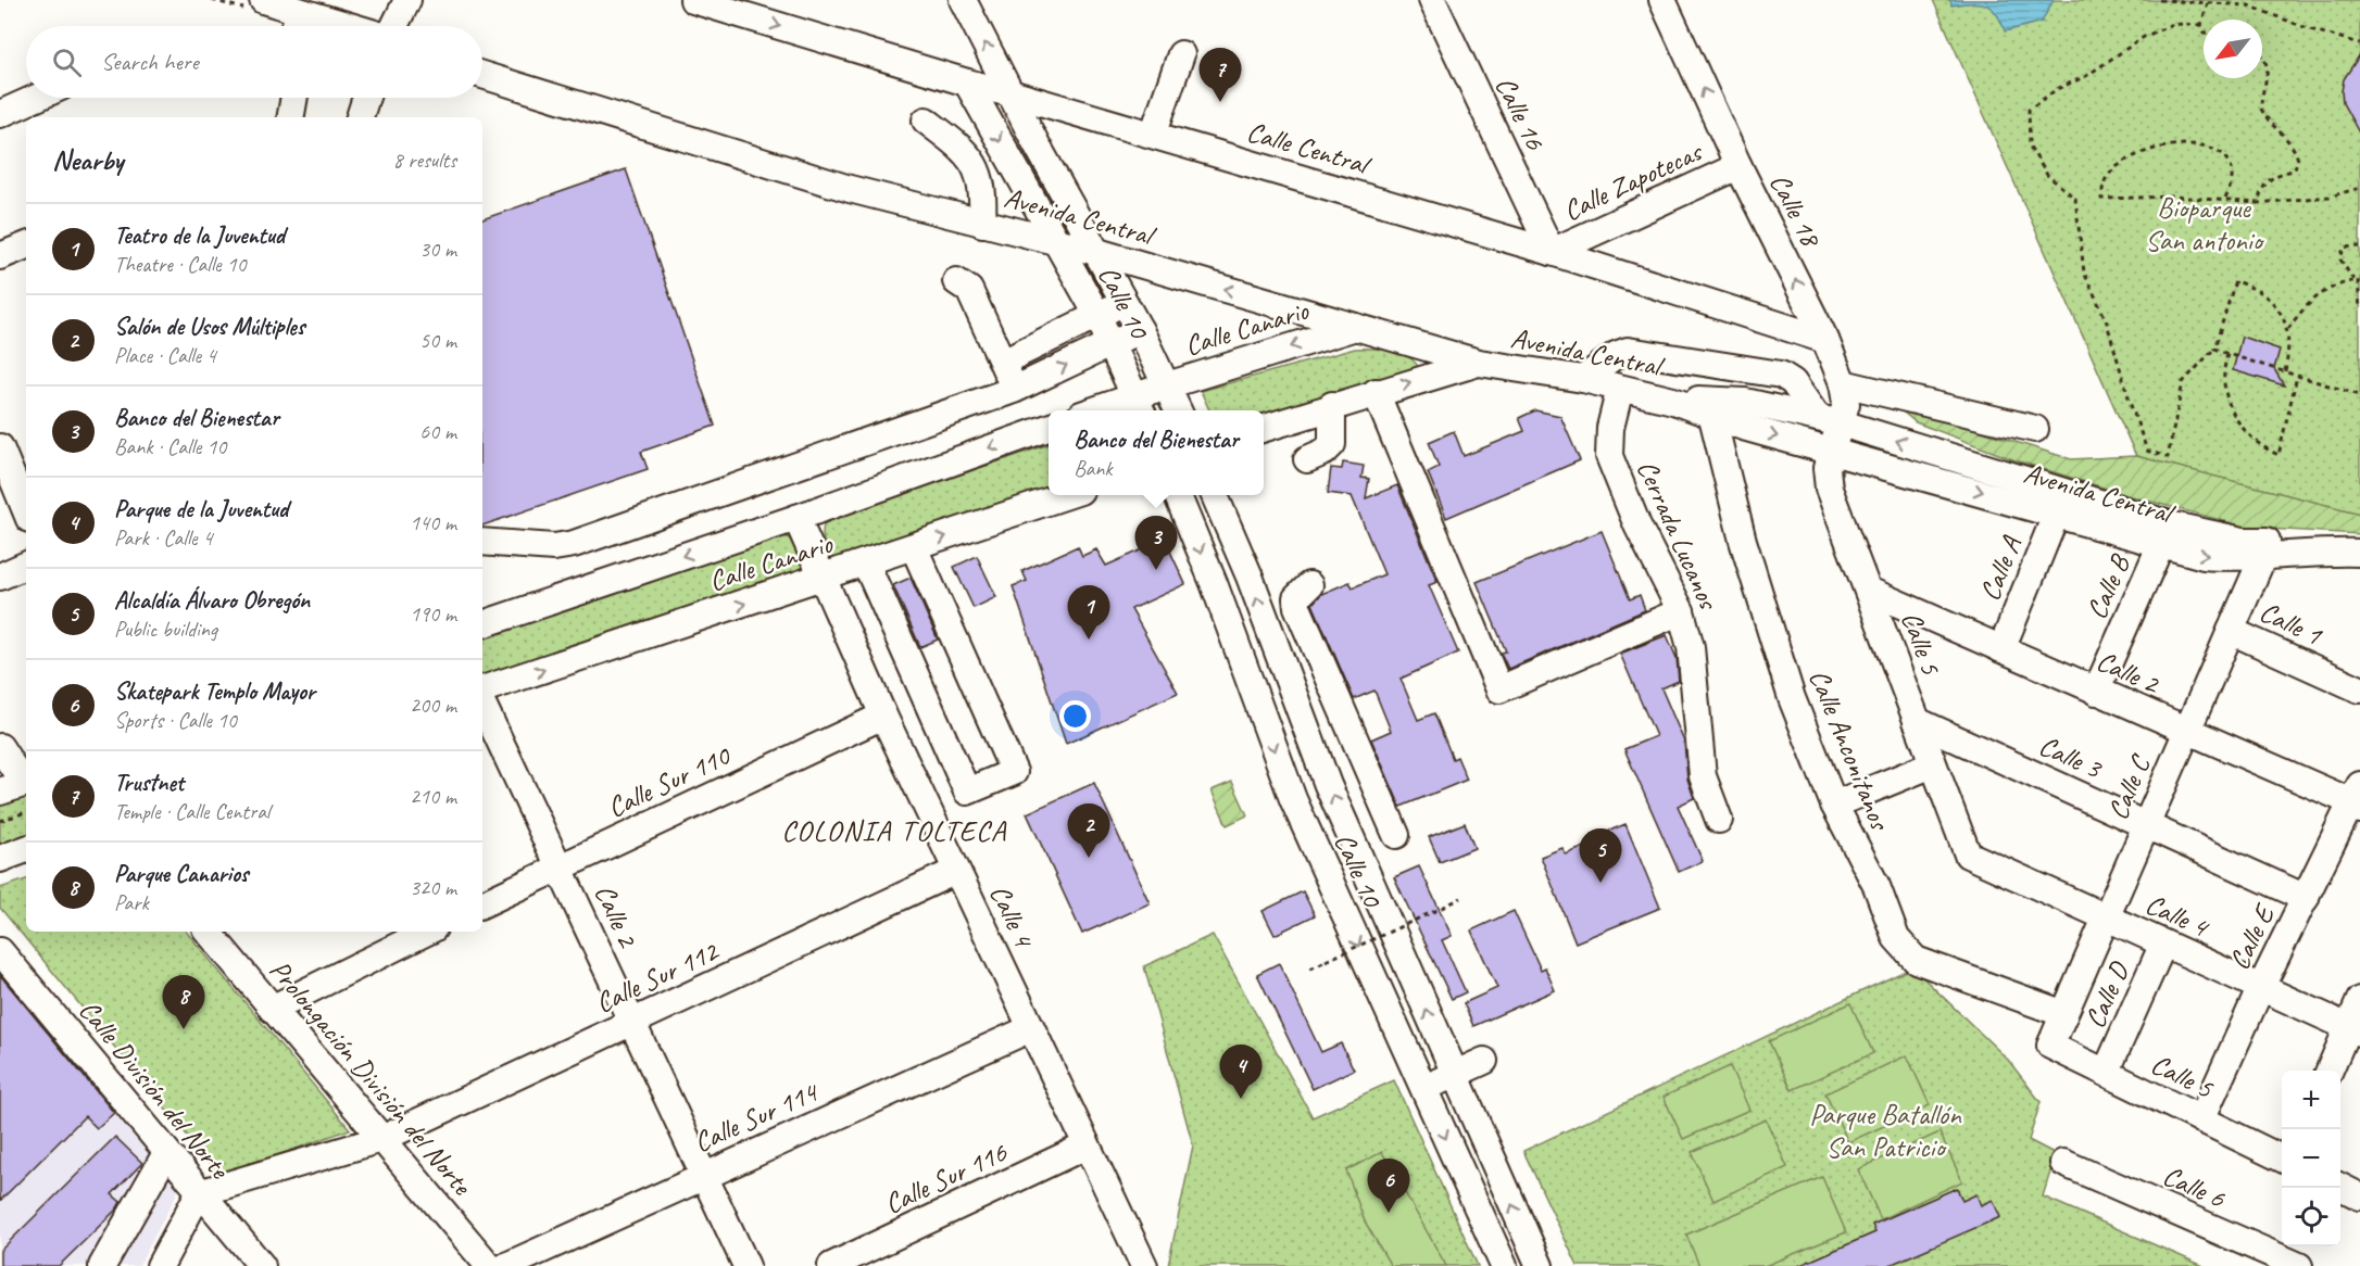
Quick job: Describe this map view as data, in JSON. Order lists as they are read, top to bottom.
{
  "streets": {
    "street": [
      "Calle 16",
      "Calle Central",
      "Calle Zapotecas",
      "Calle 18",
      "Avenida Central",
      "Calle 10",
      "Calle Canario",
      "Cerrada Lucanos",
      "Calle A",
      "Calle B",
      "Calle 1",
      "Calle 5",
      "Calle 2",
      "Calle Anconitanos",
      "Calle 3",
      "Calle Sur 110",
      "Calle C",
      "Calle 4",
      "Calle E",
      "Calle Sur 112",
      "Calle D",
      "Prolongación División del Norte",
      "Calle División del Norte",
      "Calle Sur 114",
      "Calle Sur 116",
      "Calle 6"
    ]
  },
  "crossings": [
    ["Calle 16", "Calle Central"],
    ["Calle 16", "Calle Zapotecas"],
    ["Calle Central", "Calle Zapotecas"],
    ["Calle Central", "Calle 18"],
    ["Calle Central", "Calle 10"],
    ["Calle Zapotecas", "Calle 18"],
    ["Calle 18", "Avenida Central"],
    ["Calle 18", "Calle 5"],
    ["Avenida Central", "Calle 10"],
    ["Avenida Central", "Calle Canario"],
    ["Avenida Central", "Cerrada Lucanos"],
    ["Avenida Central", "Calle A"],
    ["Avenida Central", "Calle B"],
    ["Avenida Central", "Calle 5"],
    ["Avenida Central", "Calle Anconitanos"],
    ["Avenida Central", "Calle C"],
    ["Calle 10", "Calle Canario"],
    ["Calle Canario", "Calle 4"],
    ["Calle A", "Calle 2"],
    ["Calle B", "Calle 2"],
    ["Calle 1", "Calle C"],
    ["Calle 5", "Calle 2"],
    ["Calle 5", "Calle 3"],
    ["Calle 5", "Calle C"],
    ["Calle 5", "Calle 4"],
    ["Calle 5", "Calle E"],
    ["Calle 5", "Calle D"],
    ["Calle 2", "Calle Sur 110"],
    ["Calle 2", "Calle C"],
    ["Calle 2", "Calle E"],
    ["Calle 2", "Calle Sur 112"],
    ["Calle 2", "Calle Sur 114"],
    ["Calle Anconitanos", "Calle C"],
    ["Calle 3", "Calle C"],
    ["Calle 3", "Calle E"],
    ["Calle Sur 110", "Calle 4"],
    ["Calle C", "Calle 4"],
    ["Calle 4", "Calle E"],
    ["Calle 4", "Calle Sur 112"],
    ["Calle 4", "Calle D"],
    ["Calle 4", "Calle Sur 114"],
    ["Calle 4", "Calle Sur 116"],
    ["Calle Sur 112", "Prolongación División del Norte"],
    ["Calle Sur 112", "Calle División del Norte"]
  ],
  "one_way": ["Calle 18"],
  "districts": ["COLONIA TOLTECA"],
  "parks": ["Bioparque San antonio", "Parque Batallón San Patricio"],
  "north": "bottom left",
  "page": {
    "search": "Search here",
    "pins": [
      "7",
      "3",
      "1",
      "2",
      "5",
      "8",
      "4",
      "6"
    ],
    "heading": ["Nearby", "8 results"],
    "list": [
      {
        "mark": "1",
        "name": "Teatro de la Juventud",
        "note": "Theatre · Calle 10",
        "value": "30 m"
      },
      {
        "mark": "2",
        "name": "Salón de Usos Múltiples",
        "note": "Place · Calle 4",
        "value": "50 m"
      },
      {
        "mark": "3",
        "name": "Banco del Bienestar",
        "note": "Bank · Calle 10",
        "value": "60 m"
      },
      {
        "mark": "4",
        "name": "Parque de la Juventud",
        "note": "Park · Calle 4",
        "value": "140 m"
      },
      {
        "mark": "5",
        "name": "Alcaldía Álvaro Obregón",
        "note": "Public building",
        "value": "190 m"
      },
      {
        "mark": "6",
        "name": "Skatepark Templo Mayor",
        "note": "Sports · Calle 10",
        "value": "200 m"
      },
      {
        "mark": "7",
        "name": "Trustnet",
        "note": "Temple · Calle Central",
        "value": "210 m"
      },
      {
        "mark": "8",
        "name": "Parque Canarios",
        "note": "Park",
        "value": "320 m"
      }
    ],
    "popup": ["Banco del Bienestar", "Bank"],
    "map_buttons": ["+", "−"]
  }
}
